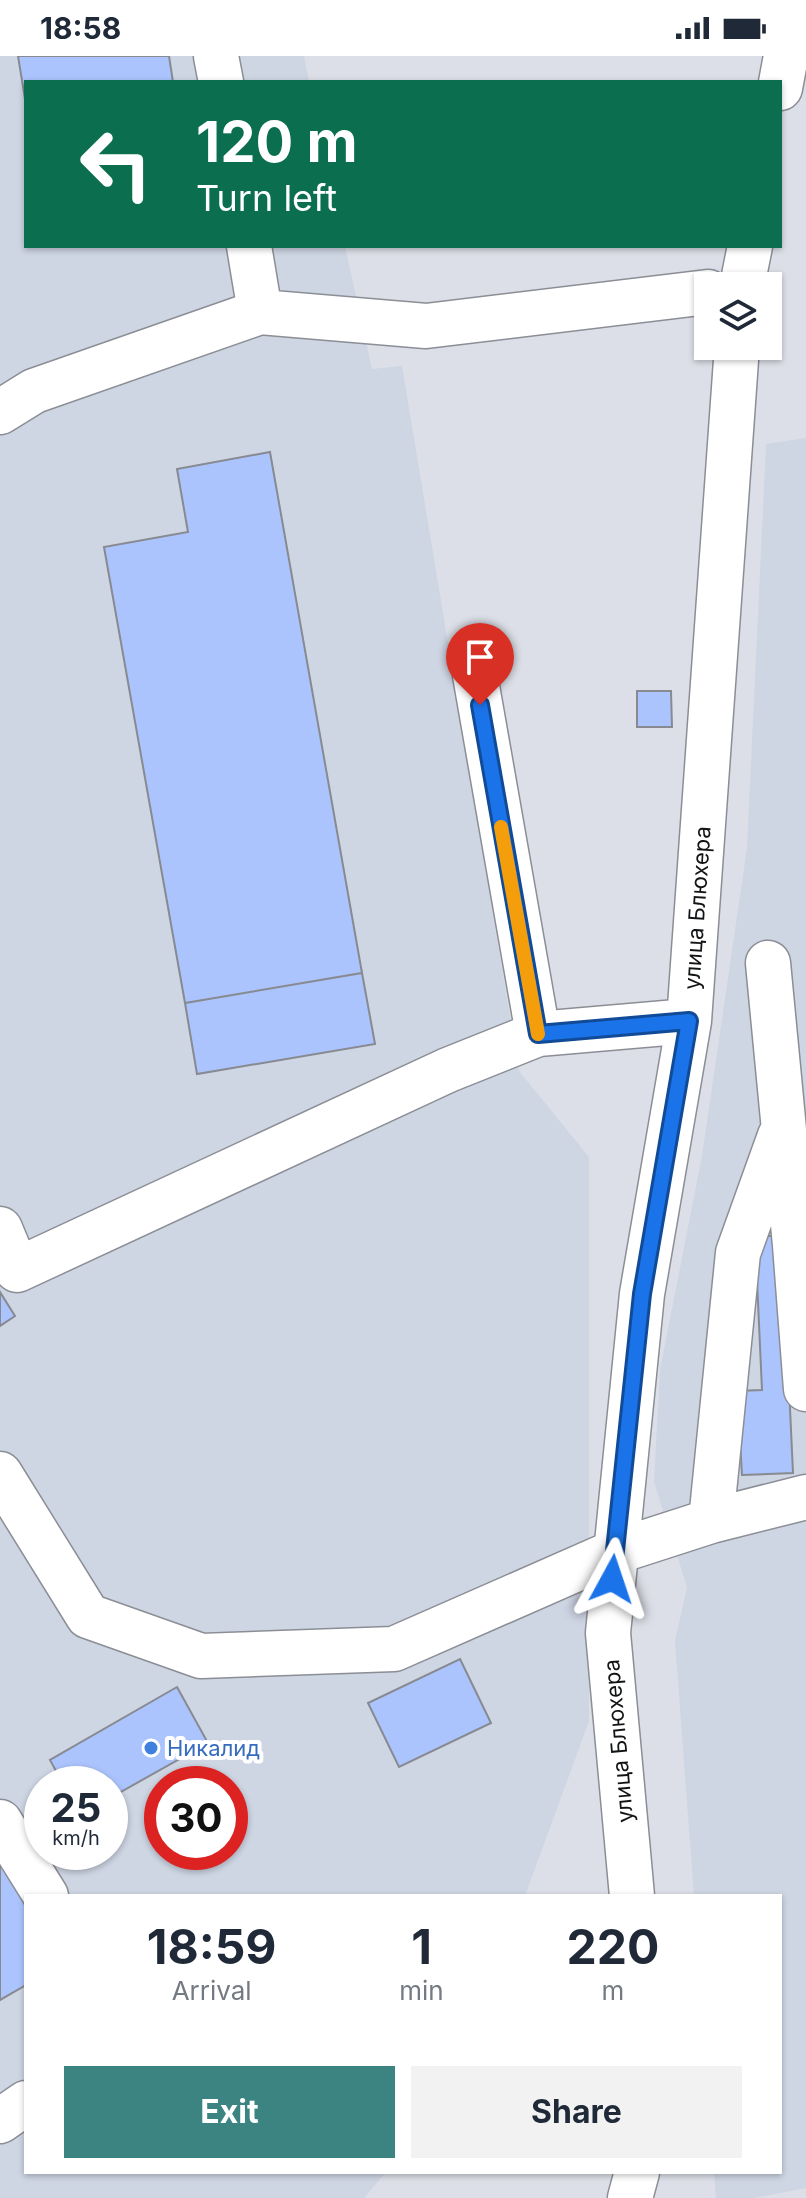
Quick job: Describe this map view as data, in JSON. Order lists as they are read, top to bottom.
{
  "streets": {
    "street": ["улица Блюхера"]
  },
  "places": ["Никалид"],
  "page": {
    "status": "18:58",
    "turn": ["120 m", "Turn left"],
    "speed": "25 km/h",
    "limit": "30",
    "eta": [
      "18:59",
      "Arrival",
      "1",
      "min",
      "220",
      "m"
    ],
    "buttons": ["Exit", "Share"]
  }
}
